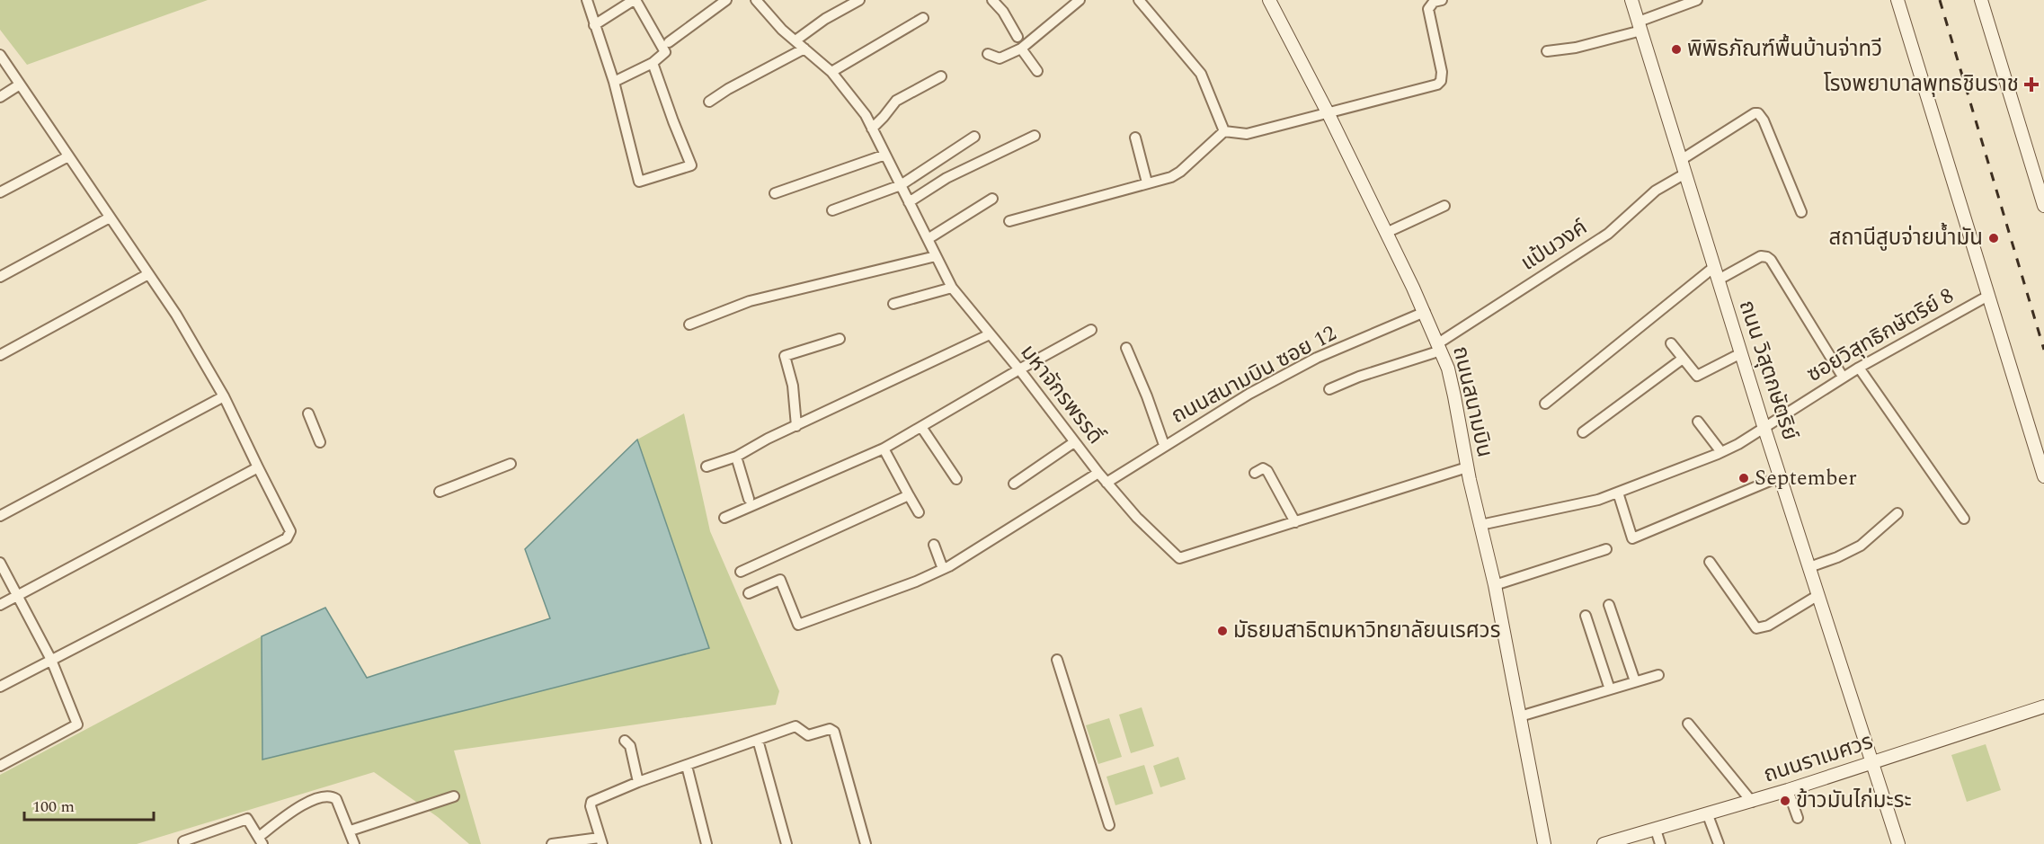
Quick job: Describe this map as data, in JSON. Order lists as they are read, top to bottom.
{
  "streets": {
    "street": [
      "แป้นวงค์",
      "ซอยวิสุทธิกษัตริย์ 8",
      "ถนน วิสุตกษัตริย์",
      "ถนนสนามบิน ซอย 12",
      "มหาจักรพรรดิ์",
      "ถนนสนามบิน",
      "ถนนราเมศวร"
    ]
  },
  "crossings": [
    ["แป้นวงค์", "ถนน วิสุตกษัตริย์"],
    ["แป้นวงค์", "ถนนสนามบิน"],
    ["ซอยวิสุทธิกษัตริย์ 8", "ถนน วิสุตกษัตริย์"],
    ["ซอยวิสุทธิกษัตริย์ 8", "ถนนสนามบิน"],
    ["ถนน วิสุตกษัตริย์", "ถนนราเมศวร"],
    ["ถนนสนามบิน ซอย 12", "มหาจักรพรรดิ์"],
    ["ถนนสนามบิน ซอย 12", "ถนนสนามบิน"],
    ["มหาจักรพรรดิ์", "ถนนสนามบิน"]
  ],
  "places": {
    "other": [
      "พิพิธภัณฑ์พื้นบ้านจ่าทวี",
      "สถานีสูบจ่ายน้ำมัน",
      "September",
      "มัธยมสาธิตมหาวิทยาลัยนเรศวร",
      "ข้าวมันไก่มะระ"
    ],
    "health": ["โรงพยาบาลพุทธชินราช"]
  },
  "scale_bar": "100 m"
}
